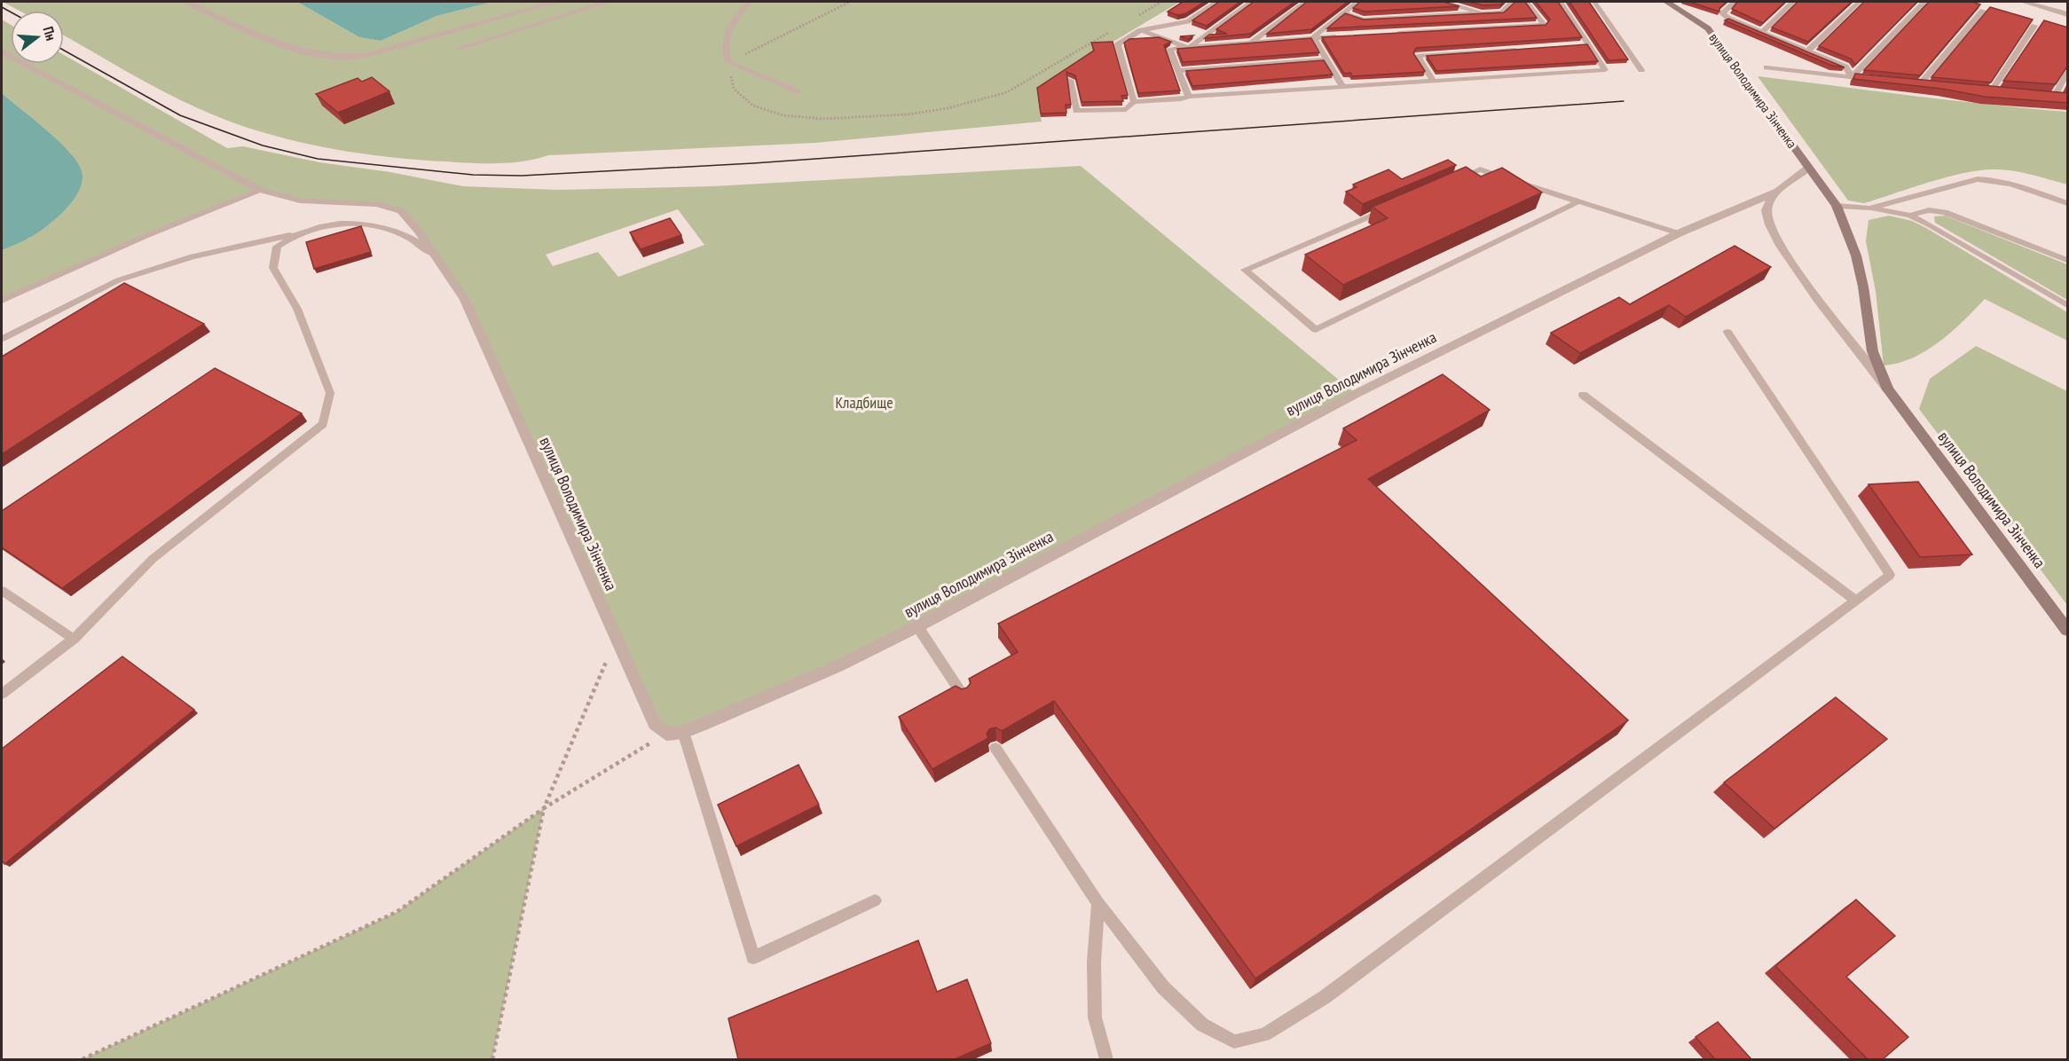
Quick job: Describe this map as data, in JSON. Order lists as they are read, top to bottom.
{
  "streets": {
    "main road": ["вулиця Володимира Зінченка"]
  },
  "parks": ["Кладбище"],
  "north": "right"
}
